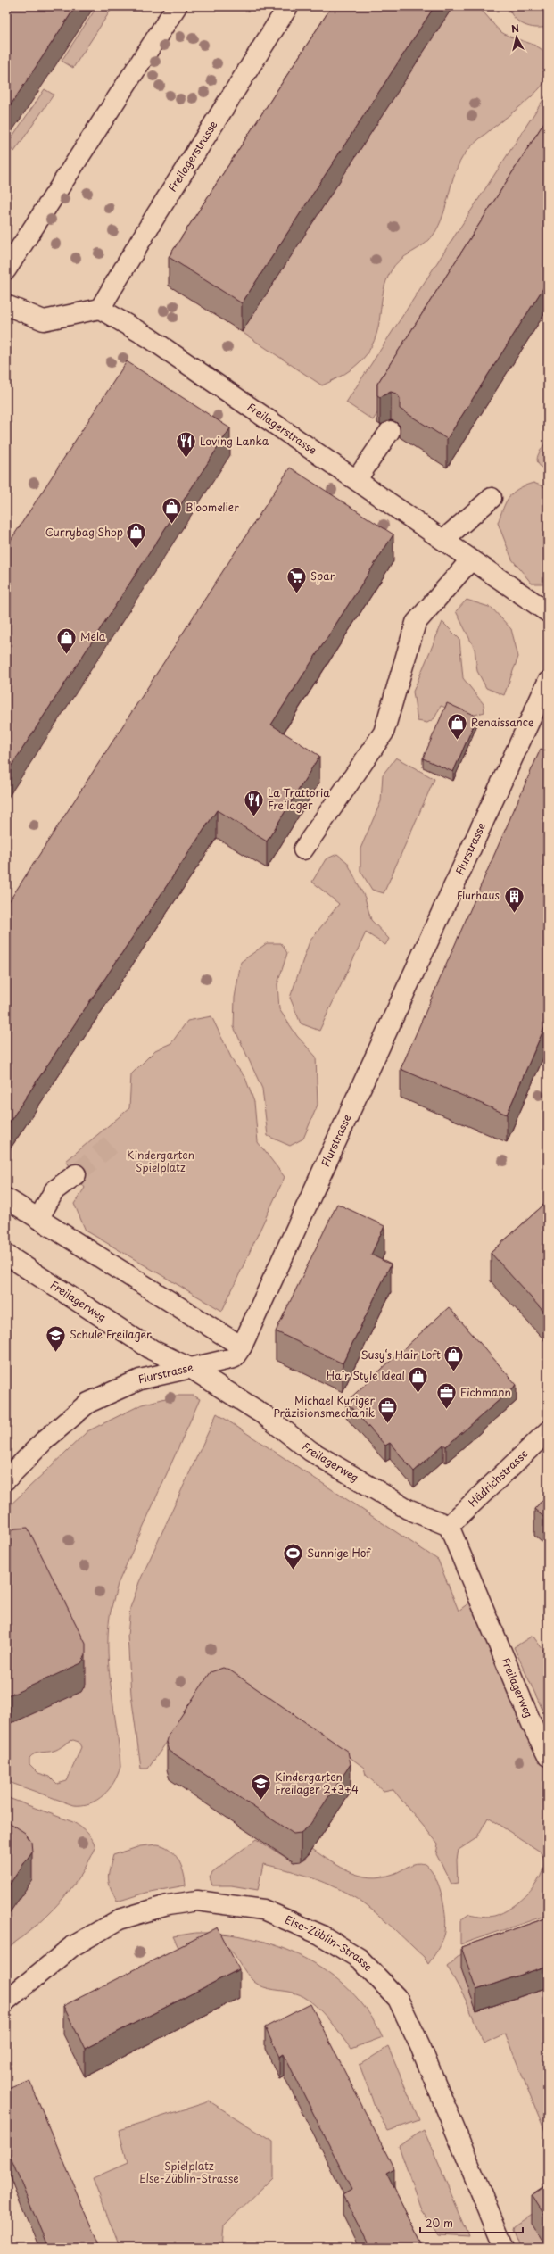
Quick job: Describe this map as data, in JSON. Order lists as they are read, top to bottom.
{
  "streets": {
    "street": [
      "Freilagerstrasse",
      "Flurstrasse",
      "Freilagerweg",
      "Hädrichstrasse",
      "Else-Züblin-Strasse"
    ]
  },
  "crossings": [
    ["Flurstrasse", "Freilagerweg"],
    ["Freilagerweg", "Hädrichstrasse"]
  ],
  "parks": ["Kindergarten Spielplatz", "Spielplatz Else-Züblin-Strasse"],
  "places": {
    "restaurant": ["Loving Lanka", "La Trattoria Freilager"],
    "shop": [
      "Bloomelier",
      "Currybag Shop",
      "Mela",
      "Renaissance",
      "Susy‘s Hair Loft",
      "Hair Style Ideal"
    ],
    "supermarket": ["Spar"],
    "building": ["Flurhaus"],
    "school or university": ["Schule Freilager", "Kindergarten Freilager 2+3+4"],
    "office": ["Eichmann", "Michael Kuriger Präzisionsmechanik"],
    "sports": ["Sunnige Hof"]
  },
  "scale_bar": "20 m",
  "north": "top"
}
